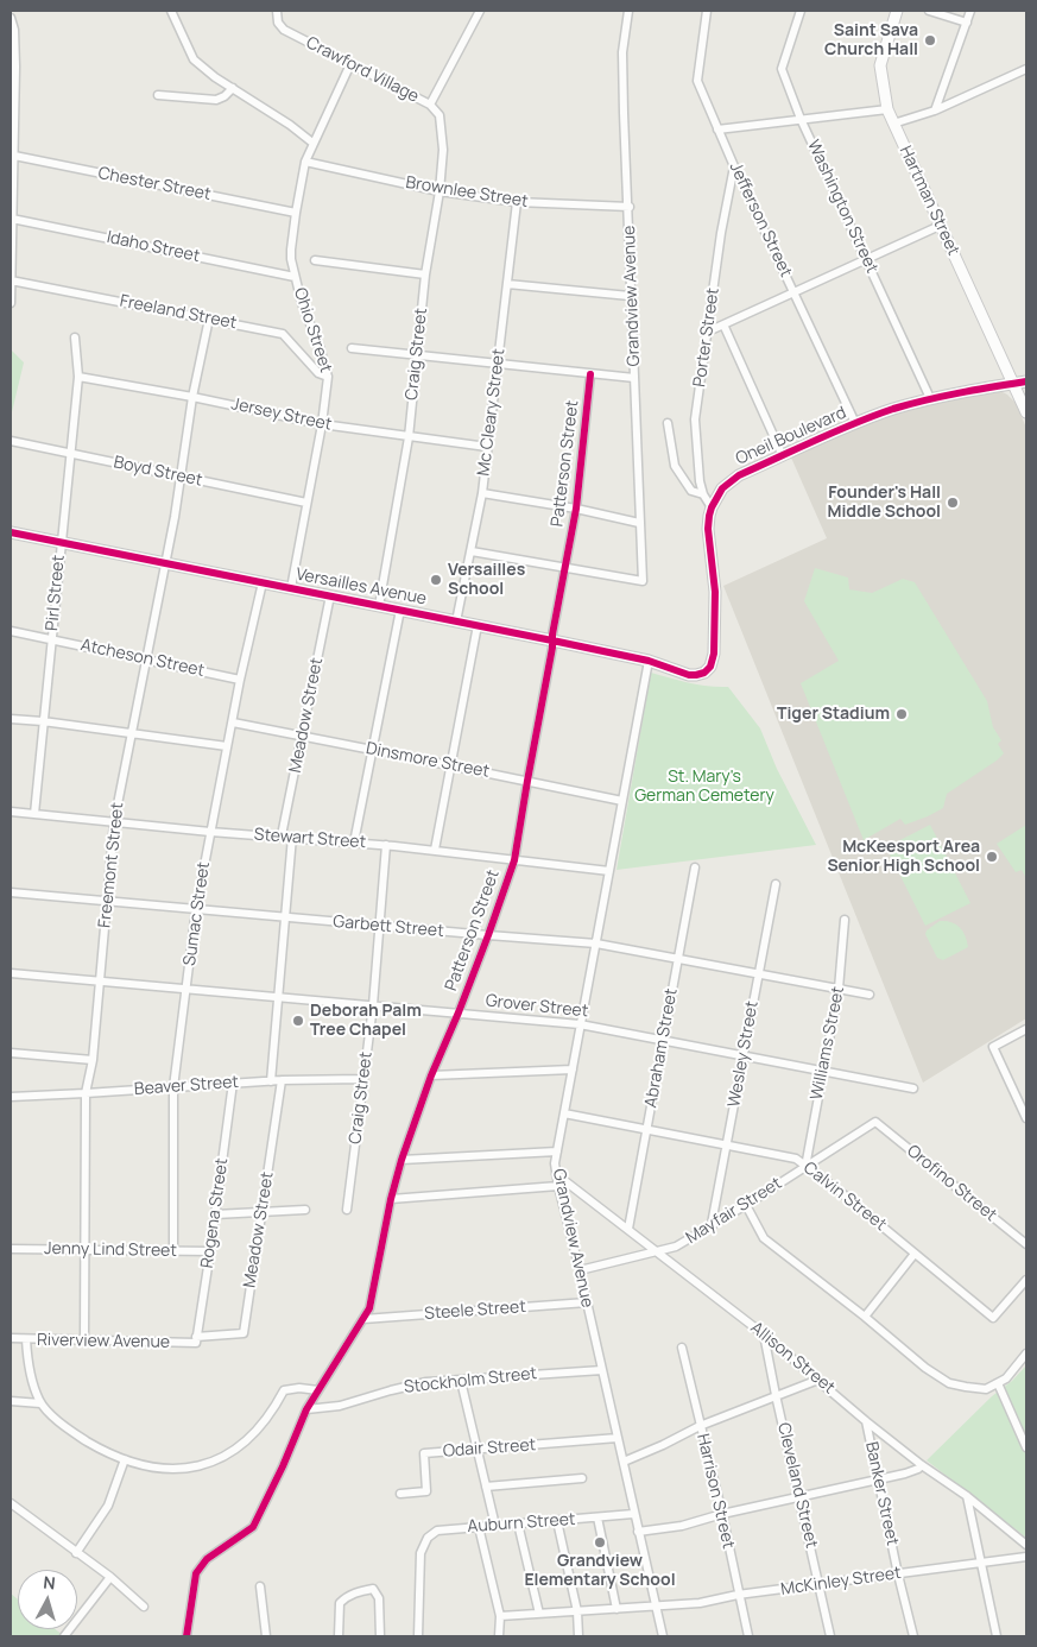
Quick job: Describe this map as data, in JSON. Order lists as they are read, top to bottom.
{
  "streets": {
    "street": [
      "Crawford Village",
      "Chester Street",
      "Brownlee Street",
      "Hartman Street",
      "Washington Street",
      "Jefferson Street",
      "Idaho Street",
      "Grandview Avenue",
      "Freeland Street",
      "Ohio Street",
      "Porter Street",
      "Craig Street",
      "Mc Cleary Street",
      "Jersey Street",
      "Oneil Boulevard",
      "Patterson Street",
      "Boyd Street",
      "Versailles Avenue",
      "Pirl Street",
      "Atcheson Street",
      "Meadow Street",
      "Dinsmore Street",
      "Stewart Street",
      "Freemont Street",
      "Sumac Street",
      "Garbett Street",
      "Grover Street",
      "Williams Street",
      "Abraham Street",
      "Wesley Street",
      "Beaver Street",
      "Orofino Street",
      "Calvin Street",
      "Mayfair Street",
      "Rogena Street",
      "Jenny Lind Street",
      "Steele Street",
      "Riverview Avenue",
      "Allison Street",
      "Stockholm Street",
      "Odair Street",
      "Cleveland Street",
      "Harrison Street",
      "Banker Street",
      "Auburn Street",
      "McKinley Street"
    ]
  },
  "crossings": [
    ["Crawford Village", "Ohio Street"],
    ["Crawford Village", "Craig Street"],
    ["Chester Street", "Ohio Street"],
    ["Brownlee Street", "Grandview Avenue"],
    ["Brownlee Street", "Ohio Street"],
    ["Brownlee Street", "Craig Street"],
    ["Brownlee Street", "Mc Cleary Street"],
    ["Hartman Street", "Oneil Boulevard"],
    ["Washington Street", "Oneil Boulevard"],
    ["Jefferson Street", "Porter Street"],
    ["Jefferson Street", "Oneil Boulevard"],
    ["Idaho Street", "Ohio Street"],
    ["Grandview Avenue", "Patterson Street"],
    ["Grandview Avenue", "Versailles Avenue"],
    ["Grandview Avenue", "Dinsmore Street"],
    ["Grandview Avenue", "Stewart Street"],
    ["Grandview Avenue", "Garbett Street"],
    ["Grandview Avenue", "Grover Street"],
    ["Grandview Avenue", "Calvin Street"],
    ["Grandview Avenue", "Mayfair Street"],
    ["Grandview Avenue", "Steele Street"],
    ["Grandview Avenue", "Allison Street"],
    ["Grandview Avenue", "Stockholm Street"],
    ["Grandview Avenue", "Odair Street"],
    ["Grandview Avenue", "Auburn Street"],
    ["Grandview Avenue", "McKinley Street"],
    ["Freeland Street", "Ohio Street"],
    ["Freeland Street", "Freemont Street"],
    ["Ohio Street", "Jersey Street"],
    ["Ohio Street", "Boyd Street"],
    ["Ohio Street", "Versailles Avenue"],
    ["Porter Street", "Oneil Boulevard"],
    ["Porter Street", "Versailles Avenue"],
    ["Craig Street", "Jersey Street"],
    ["Craig Street", "Versailles Avenue"],
    ["Craig Street", "Stewart Street"],
    ["Craig Street", "Garbett Street"],
    ["Craig Street", "Grover Street"],
    ["Craig Street", "Beaver Street"],
    ["Mc Cleary Street", "Jersey Street"],
    ["Mc Cleary Street", "Versailles Avenue"],
    ["Jersey Street", "Pirl Street"],
    ["Jersey Street", "Freemont Street"],
    ["Oneil Boulevard", "Versailles Avenue"],
    ["Patterson Street", "Versailles Avenue"],
    ["Patterson Street", "Dinsmore Street"],
    ["Patterson Street", "Stewart Street"],
    ["Patterson Street", "Garbett Street"],
    ["Patterson Street", "Grover Street"],
    ["Patterson Street", "Steele Street"],
    ["Patterson Street", "Stockholm Street"],
    ["Boyd Street", "Pirl Street"],
    ["Boyd Street", "Freemont Street"],
    ["Versailles Avenue", "Pirl Street"],
    ["Versailles Avenue", "Meadow Street"],
    ["Versailles Avenue", "Freemont Street"],
    ["Versailles Avenue", "Sumac Street"],
    ["Pirl Street", "Atcheson Street"],
    ["Pirl Street", "Stewart Street"],
    ["Atcheson Street", "Freemont Street"],
    ["Atcheson Street", "Sumac Street"],
    ["Meadow Street", "Dinsmore Street"],
    ["Meadow Street", "Stewart Street"],
    ["Meadow Street", "Beaver Street"],
    ["Meadow Street", "Rogena Street"],
    ["Meadow Street", "Riverview Avenue"],
    ["Dinsmore Street", "Sumac Street"],
    ["Stewart Street", "Freemont Street"],
    ["Stewart Street", "Sumac Street"],
    ["Freemont Street", "Garbett Street"],
    ["Freemont Street", "Grover Street"],
    ["Freemont Street", "Beaver Street"],
    ["Freemont Street", "Jenny Lind Street"],
    ["Freemont Street", "Riverview Avenue"],
    ["Sumac Street", "Garbett Street"],
    ["Sumac Street", "Grover Street"],
    ["Sumac Street", "Beaver Street"],
    ["Sumac Street", "Jenny Lind Street"],
    ["Garbett Street", "Williams Street"],
    ["Garbett Street", "Abraham Street"],
    ["Garbett Street", "Wesley Street"],
    ["Grover Street", "Williams Street"],
    ["Grover Street", "Abraham Street"],
    ["Grover Street", "Wesley Street"],
    ["Williams Street", "Calvin Street"],
    ["Williams Street", "Mayfair Street"],
    ["Abraham Street", "Calvin Street"],
    ["Abraham Street", "Allison Street"],
    ["Wesley Street", "Calvin Street"],
    ["Wesley Street", "Mayfair Street"],
    ["Beaver Street", "Rogena Street"],
    ["Orofino Street", "Mayfair Street"],
    ["Calvin Street", "Mayfair Street"],
    ["Mayfair Street", "Allison Street"],
    ["Rogena Street", "Jenny Lind Street"],
    ["Rogena Street", "Riverview Avenue"],
    ["Allison Street", "Cleveland Street"],
    ["Allison Street", "Banker Street"],
    ["Cleveland Street", "McKinley Street"],
    ["Harrison Street", "McKinley Street"],
    ["Banker Street", "McKinley Street"]
  ],
  "parks": ["St. Mary's German Cemetery"],
  "places": [
    "Saint Sava Church Hall",
    "Founder's Hall Middle School",
    "Versailles School",
    "Tiger Stadium",
    "McKeesport Area Senior High School",
    "Deborah Palm Tree Chapel",
    "Grandview Elementary School"
  ],
  "north": "top"
}
